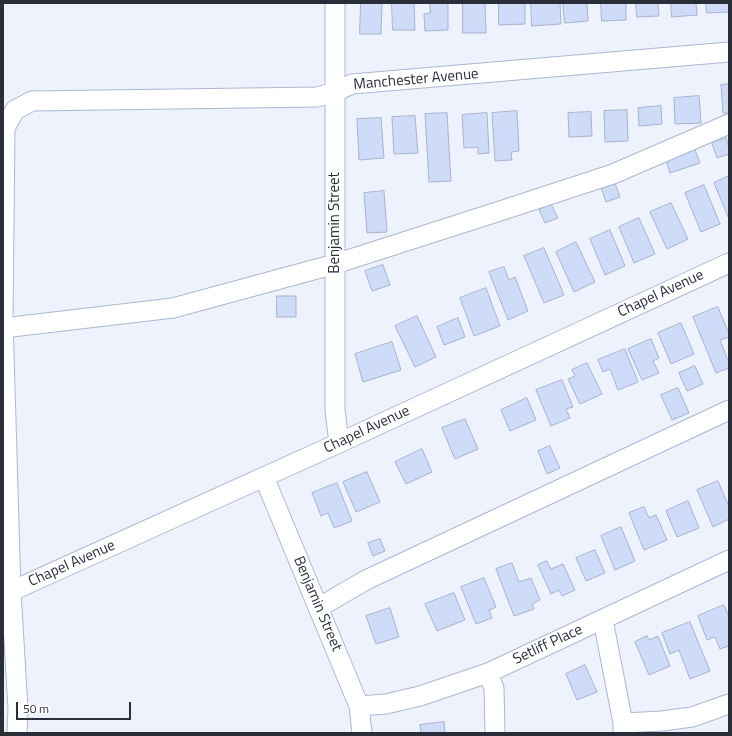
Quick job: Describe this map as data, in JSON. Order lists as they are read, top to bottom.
{
  "streets": {
    "street": [
      "Manchester Avenue",
      "Benjamin Street",
      "Chapel Avenue",
      "Setliff Place"
    ]
  },
  "crossings": [
    ["Manchester Avenue", "Benjamin Street"],
    ["Benjamin Street", "Chapel Avenue"],
    ["Benjamin Street", "Setliff Place"]
  ],
  "scale_bar": "50 m"
}
